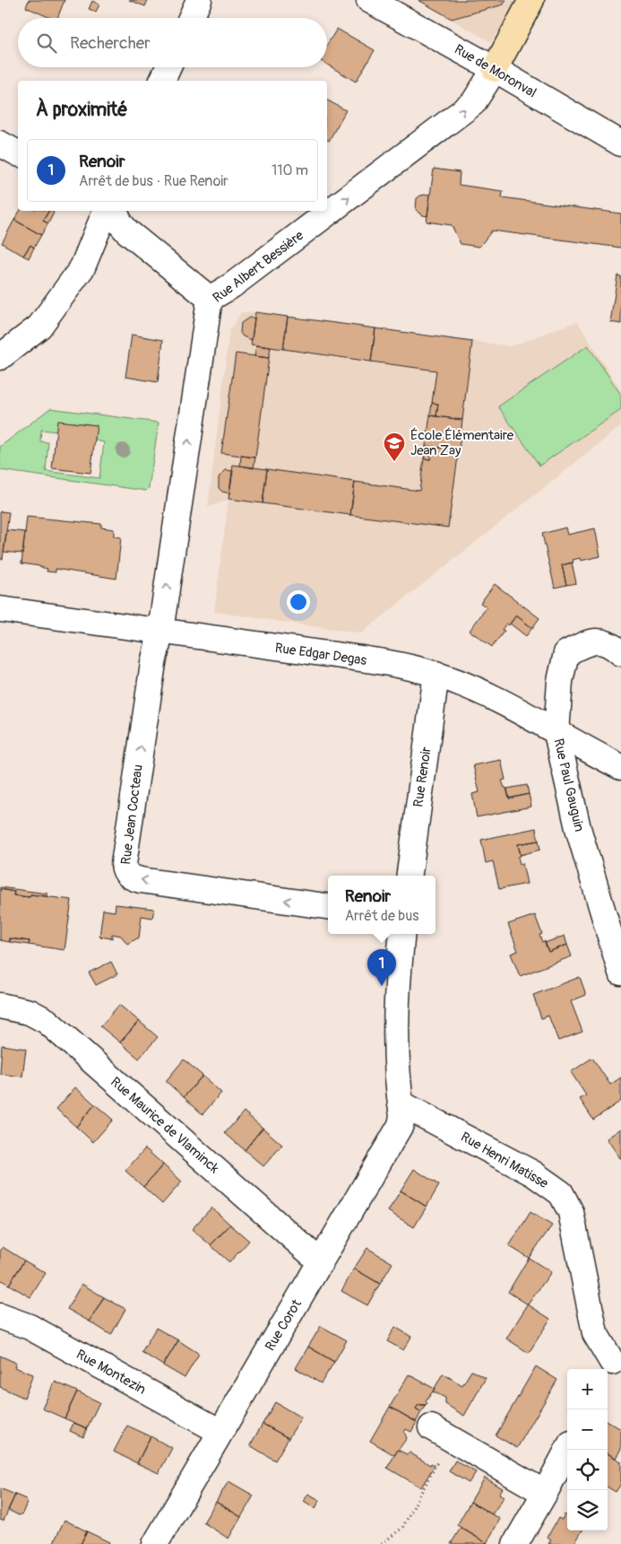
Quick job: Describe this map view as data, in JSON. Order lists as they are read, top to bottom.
{
  "streets": {
    "street": [
      "Rue de Moronval",
      "Rue Albert Bessière",
      "Rue Edgar Degas",
      "Rue Renoir",
      "Rue Paul Gauguin",
      "Rue Jean Cocteau",
      "Rue Maurice de Vlaminck",
      "Rue Henri Matisse",
      "Rue Corot",
      "Rue Montezin"
    ]
  },
  "crossings": [
    ["Rue de Moronval", "Rue Albert Bessière"],
    ["Rue Albert Bessière", "Rue Edgar Degas"],
    ["Rue Albert Bessière", "Rue Jean Cocteau"],
    ["Rue Edgar Degas", "Rue Renoir"],
    ["Rue Edgar Degas", "Rue Paul Gauguin"],
    ["Rue Edgar Degas", "Rue Jean Cocteau"],
    ["Rue Maurice de Vlaminck", "Rue Corot"],
    ["Rue Henri Matisse", "Rue Corot"],
    ["Rue Corot", "Rue Montezin"]
  ],
  "one_way": ["Rue Albert Bessière"],
  "places": {
    "school or university": ["École Élémentaire Jean Zay"]
  },
  "page": {
    "search": "Rechercher",
    "heading": "À proximité",
    "list": [
      {
        "mark": "1",
        "name": "Renoir",
        "note": "Arrêt de bus · Rue Renoir",
        "value": "110 m"
      }
    ],
    "popup": ["Renoir", "Arrêt de bus"],
    "pins": "1",
    "map_buttons": ["+", "−"]
  }
}
